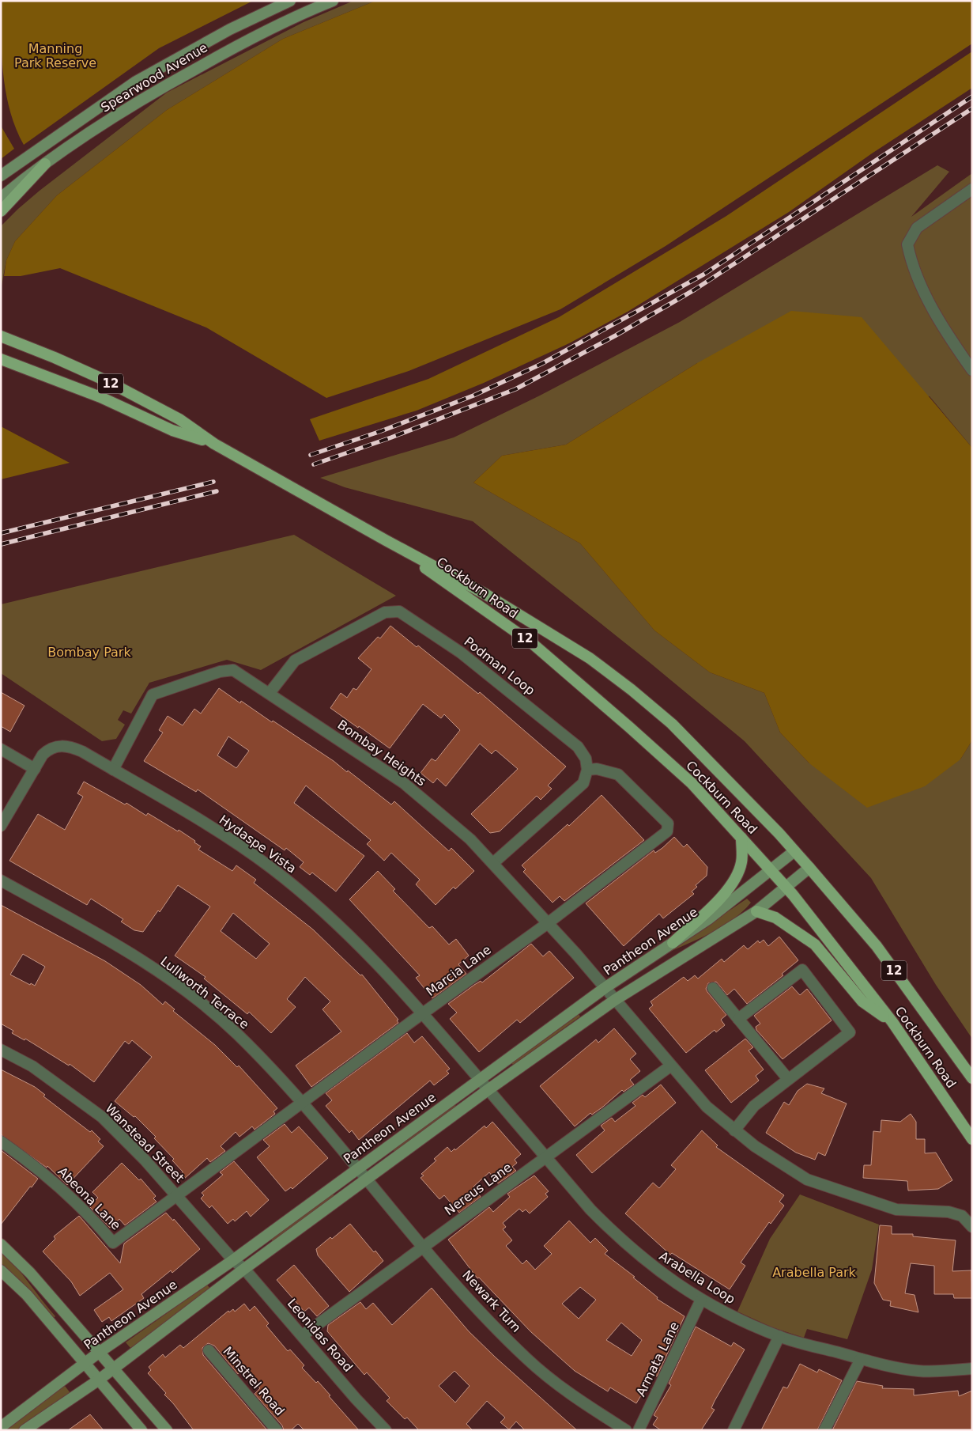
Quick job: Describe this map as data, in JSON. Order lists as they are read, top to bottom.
{
  "streets": {
    "main road": [
      "Spearwood Avenue",
      "12",
      "Cockburn Road",
      "Pantheon Avenue"
    ],
    "street": [
      "Podman Loop",
      "Bombay Heights",
      "Hydaspe Vista",
      "Marcia Lane",
      "Lullworth Terrace",
      "Wanstead Street",
      "Nereus Lane",
      "Abeona Lane",
      "Arabella Loop",
      "Newark Turn",
      "Leonidas Road",
      "Armata Lane",
      "Minstrel Road"
    ]
  },
  "crossings": [
    ["Cockburn Road", "Pantheon Avenue"],
    ["Podman Loop", "Bombay Heights"],
    ["Podman Loop", "Marcia Lane"],
    ["Bombay Heights", "Hydaspe Vista"],
    ["Bombay Heights", "Pantheon Avenue"],
    ["Bombay Heights", "Marcia Lane"],
    ["Hydaspe Vista", "Pantheon Avenue"],
    ["Hydaspe Vista", "Marcia Lane"],
    ["Hydaspe Vista", "Arabella Loop"],
    ["Pantheon Avenue", "Lullworth Terrace"],
    ["Pantheon Avenue", "Wanstead Street"],
    ["Pantheon Avenue", "Arabella Loop"],
    ["Pantheon Avenue", "Newark Turn"],
    ["Pantheon Avenue", "Leonidas Road"],
    ["Marcia Lane", "Lullworth Terrace"],
    ["Marcia Lane", "Wanstead Street"],
    ["Marcia Lane", "Abeona Lane"],
    ["Lullworth Terrace", "Newark Turn"],
    ["Wanstead Street", "Abeona Lane"],
    ["Wanstead Street", "Leonidas Road"],
    ["Nereus Lane", "Arabella Loop"],
    ["Nereus Lane", "Newark Turn"],
    ["Nereus Lane", "Leonidas Road"],
    ["Arabella Loop", "Armata Lane"]
  ],
  "parks": ["Manning Park Reserve", "Bombay Park", "Arabella Park"]
}
